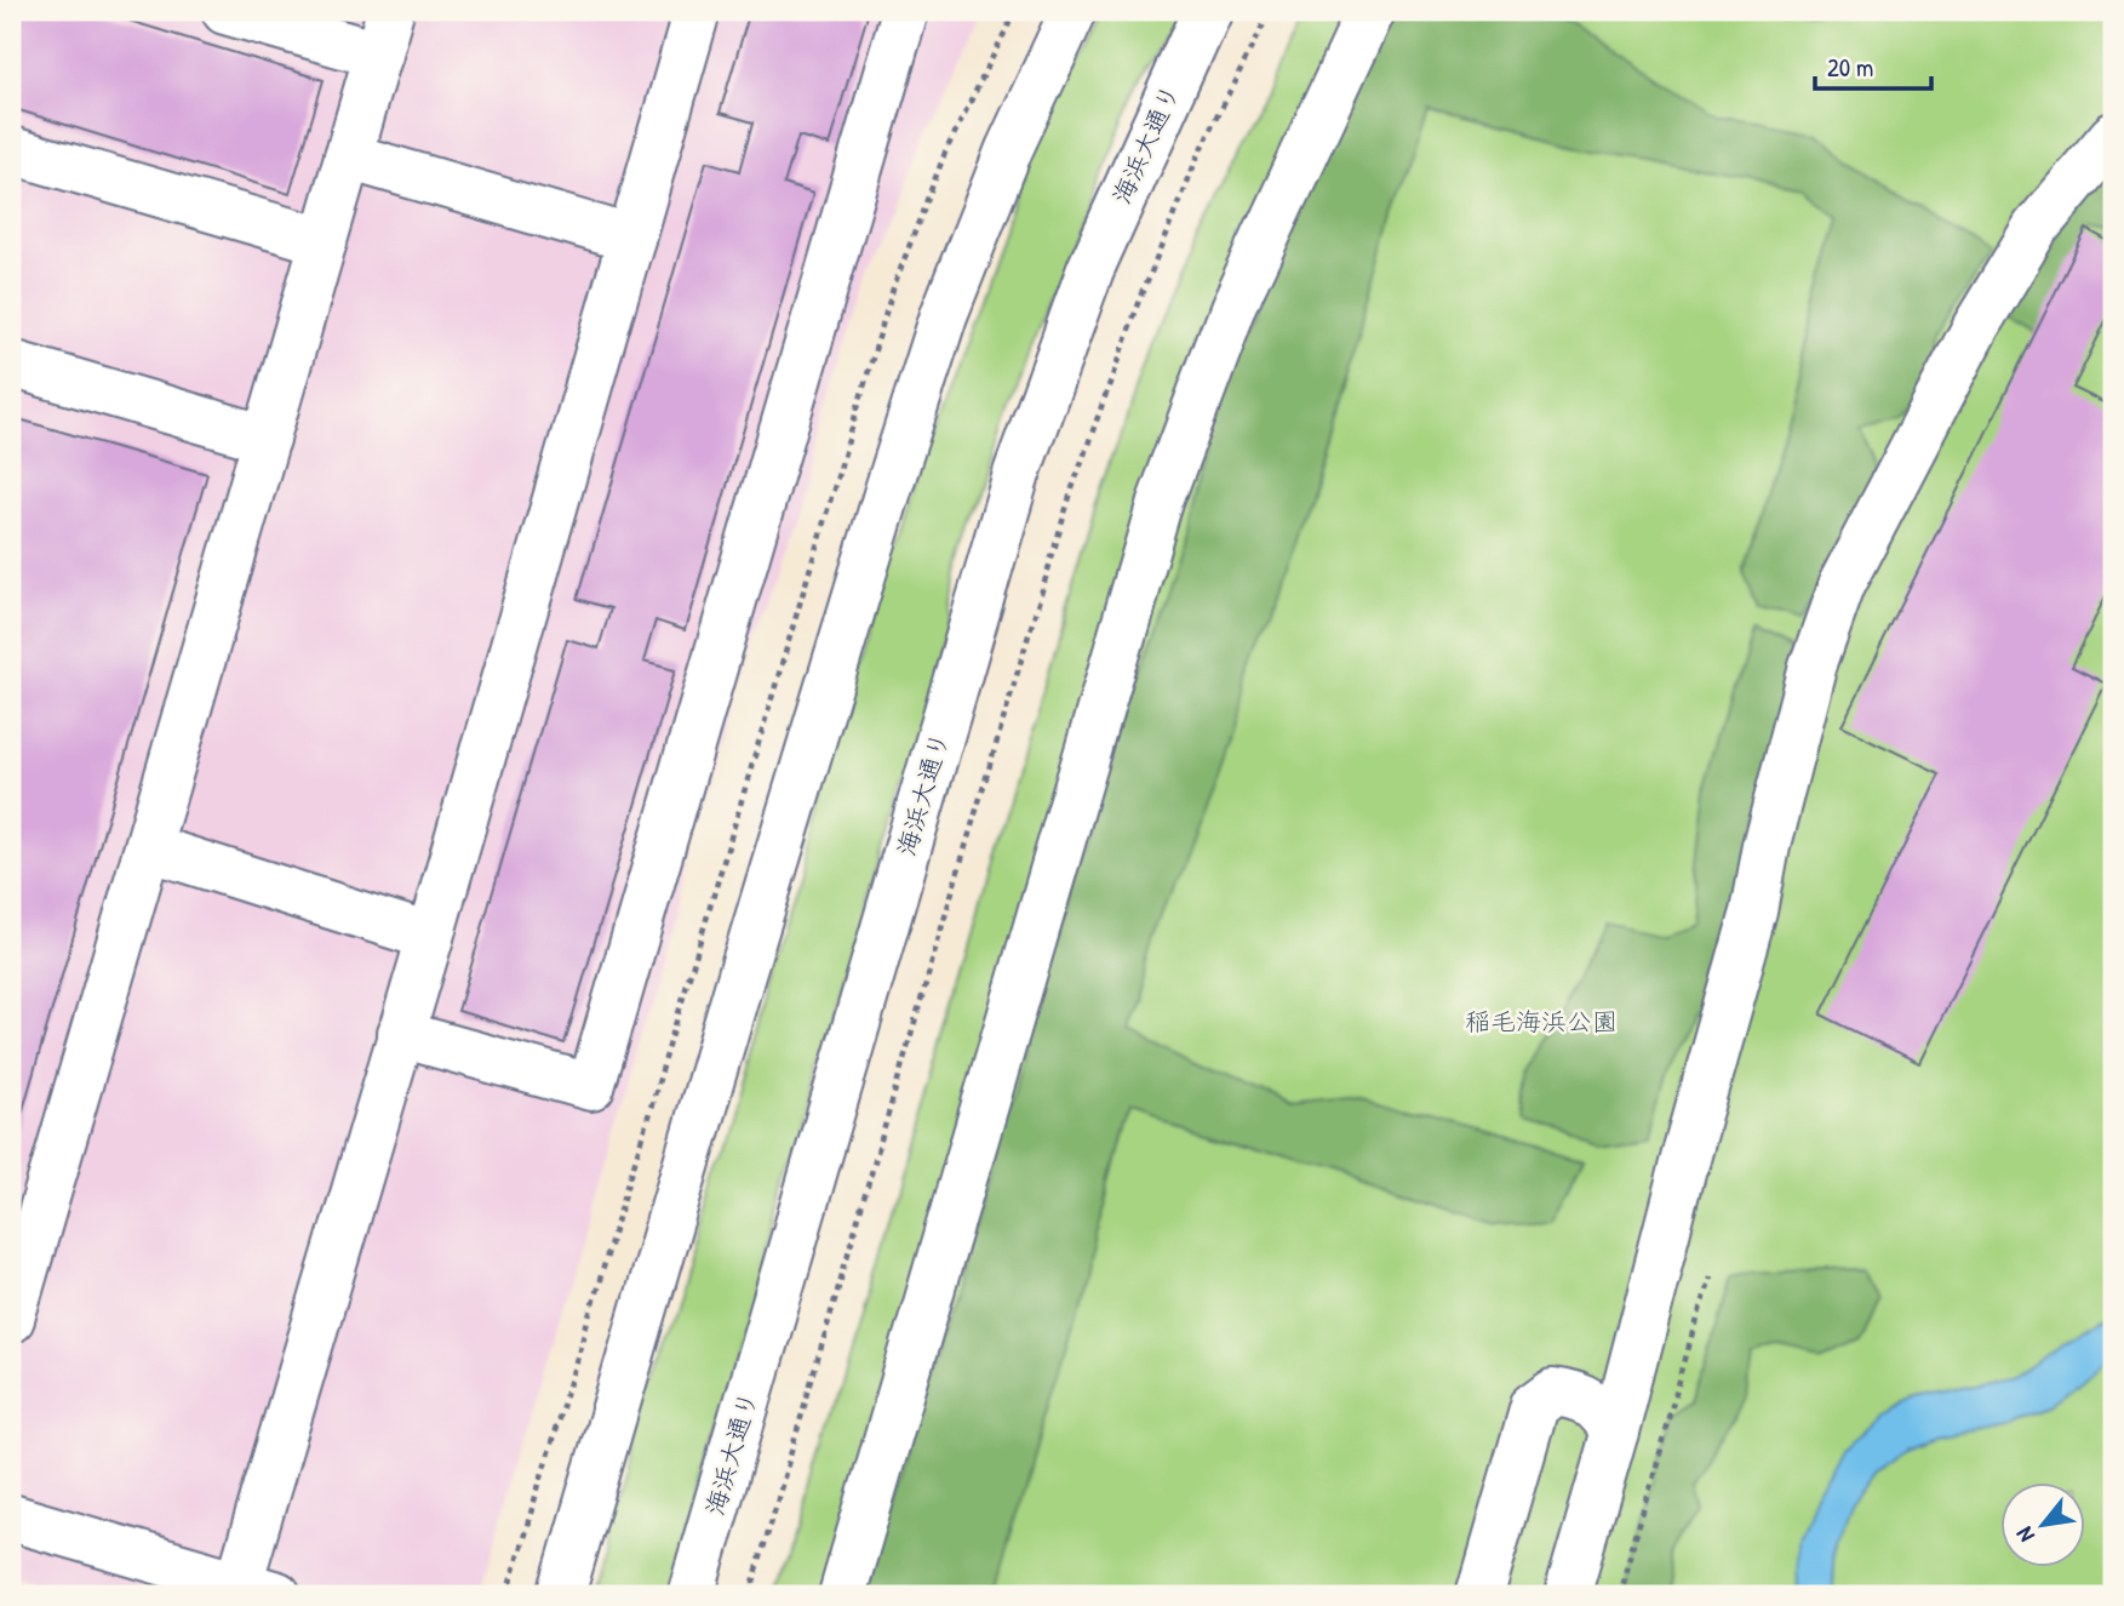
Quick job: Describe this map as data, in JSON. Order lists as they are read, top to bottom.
{
  "streets": {
    "street": ["海浜大通り"]
  },
  "parks": ["稲毛海浜公園"],
  "scale_bar": "20 m",
  "north": "bottom left"
}
